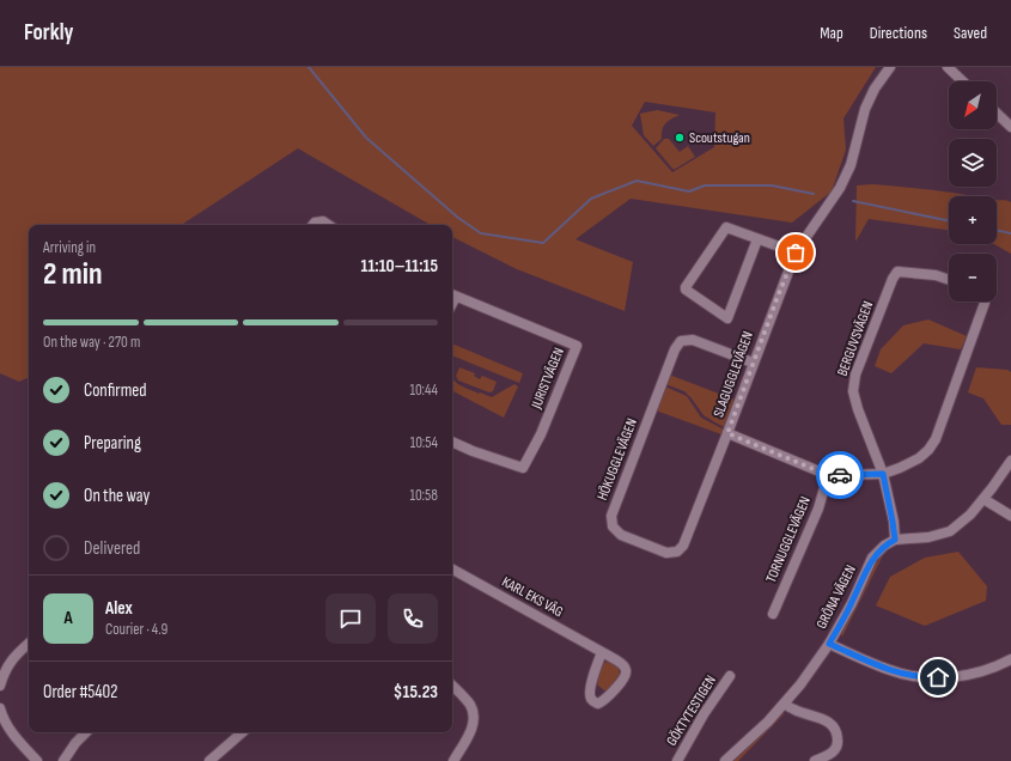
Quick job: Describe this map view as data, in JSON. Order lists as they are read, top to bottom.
{
  "streets": {
    "street": [
      "BERGUVSVÄGEN",
      "SLAGUGGLEVÄGEN",
      "JURISTVÄGEN",
      "HÖKUGGLEVÄGEN",
      "TORNUGGLEVÄGEN",
      "KARL EKS VÄG",
      "GRÖNA VÄGEN",
      "GÖKTYTESTIGEN"
    ]
  },
  "crossings": [
    ["BERGUVSVÄGEN", "SLAGUGGLEVÄGEN"],
    ["BERGUVSVÄGEN", "GRÖNA VÄGEN"],
    ["SLAGUGGLEVÄGEN", "HÖKUGGLEVÄGEN"],
    ["SLAGUGGLEVÄGEN", "TORNUGGLEVÄGEN"]
  ],
  "places": ["Scoutstugan"],
  "north": "bottom left",
  "page": {
    "header": "Forkly",
    "nav": ["Map", "Directions", "Saved"],
    "map_buttons": ["+", "−"],
    "heading": ["2 min", "Arriving in", "11:10–11:15"],
    "panel": [
      "Alex",
      "Courier · 4.9",
      "Order #5402",
      "$15.23"
    ],
    "bar": "On the way · 270 m",
    "list": [
      ["Confirmed", "10:44"],
      ["Preparing", "10:54"],
      ["On the way", "10:58"],
      "Delivered"
    ],
    "round": "A"
  }
}
